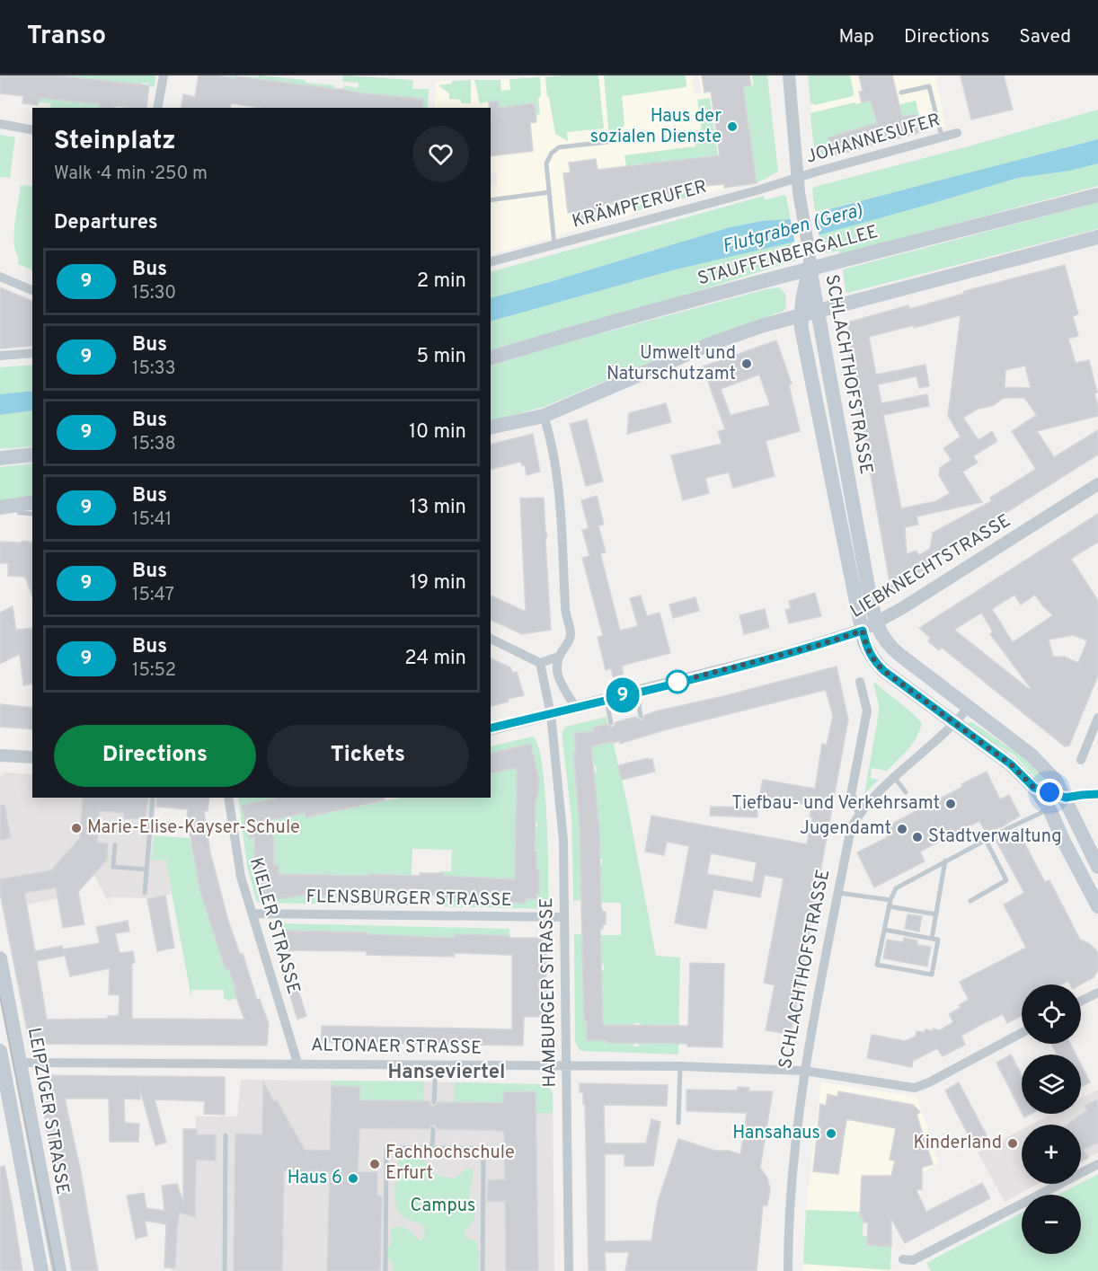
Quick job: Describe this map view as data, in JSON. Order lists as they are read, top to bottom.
{
  "streets": {
    "main road": ["STAUFFENBERGALLEE", "SCHLACHTHOFSTRASSE", "LEIPZIGER STRASSE"],
    "street": [
      "JOHANNESUFER",
      "KRÄMPFERUFER",
      "LIEBKNECHTSTRASSE",
      "FLENSBURGER STRASSE",
      "KIELER STRASSE",
      "HAMBURGER STRASSE",
      "ALTONAER STRASSE"
    ]
  },
  "crossings": [
    ["JOHANNESUFER", "KRÄMPFERUFER"],
    ["STAUFFENBERGALLEE", "SCHLACHTHOFSTRASSE"],
    ["SCHLACHTHOFSTRASSE", "LIEBKNECHTSTRASSE"],
    ["SCHLACHTHOFSTRASSE", "ALTONAER STRASSE"],
    ["LIEBKNECHTSTRASSE", "HAMBURGER STRASSE"],
    ["FLENSBURGER STRASSE", "KIELER STRASSE"],
    ["FLENSBURGER STRASSE", "HAMBURGER STRASSE"],
    ["KIELER STRASSE", "ALTONAER STRASSE"],
    ["HAMBURGER STRASSE", "ALTONAER STRASSE"],
    ["ALTONAER STRASSE", "LEIPZIGER STRASSE"]
  ],
  "districts": ["Hanseviertel"],
  "water": ["Flutgraben (Gera)"],
  "parks": ["Campus"],
  "places": [
    "Haus der sozialen Dienste",
    "Umwelt und Naturschutzamt",
    "Tiefbau- und Verkehrsamt",
    "Marie-Elise-Kayser-Schule",
    "Jugendamt",
    "Stadtverwaltung",
    "Hansahaus",
    "Kinderland",
    "Fachhochschule Erfurt",
    "Haus 6"
  ],
  "lines": ["bus line 9"],
  "page": {
    "header": "Transo",
    "nav": ["Map", "Directions", "Saved"],
    "on_map": "9",
    "heading": [
      ["Steinplatz", "Walk · 4 min · 250 m"],
      "Departures"
    ],
    "list": [
      {
        "mark": "9",
        "name": "Bus",
        "note": "15:30",
        "value": "2 min"
      },
      {
        "mark": "9",
        "name": "Bus",
        "note": "15:33",
        "value": "5 min"
      },
      {
        "mark": "9",
        "name": "Bus",
        "note": "15:38",
        "value": "10 min"
      },
      {
        "mark": "9",
        "name": "Bus",
        "note": "15:41",
        "value": "13 min"
      },
      {
        "mark": "9",
        "name": "Bus",
        "note": "15:47",
        "value": "19 min"
      },
      {
        "mark": "9",
        "name": "Bus",
        "note": "15:52",
        "value": "24 min"
      }
    ],
    "buttons": ["Directions", "Tickets"],
    "map_buttons": ["+", "−"]
  }
}
